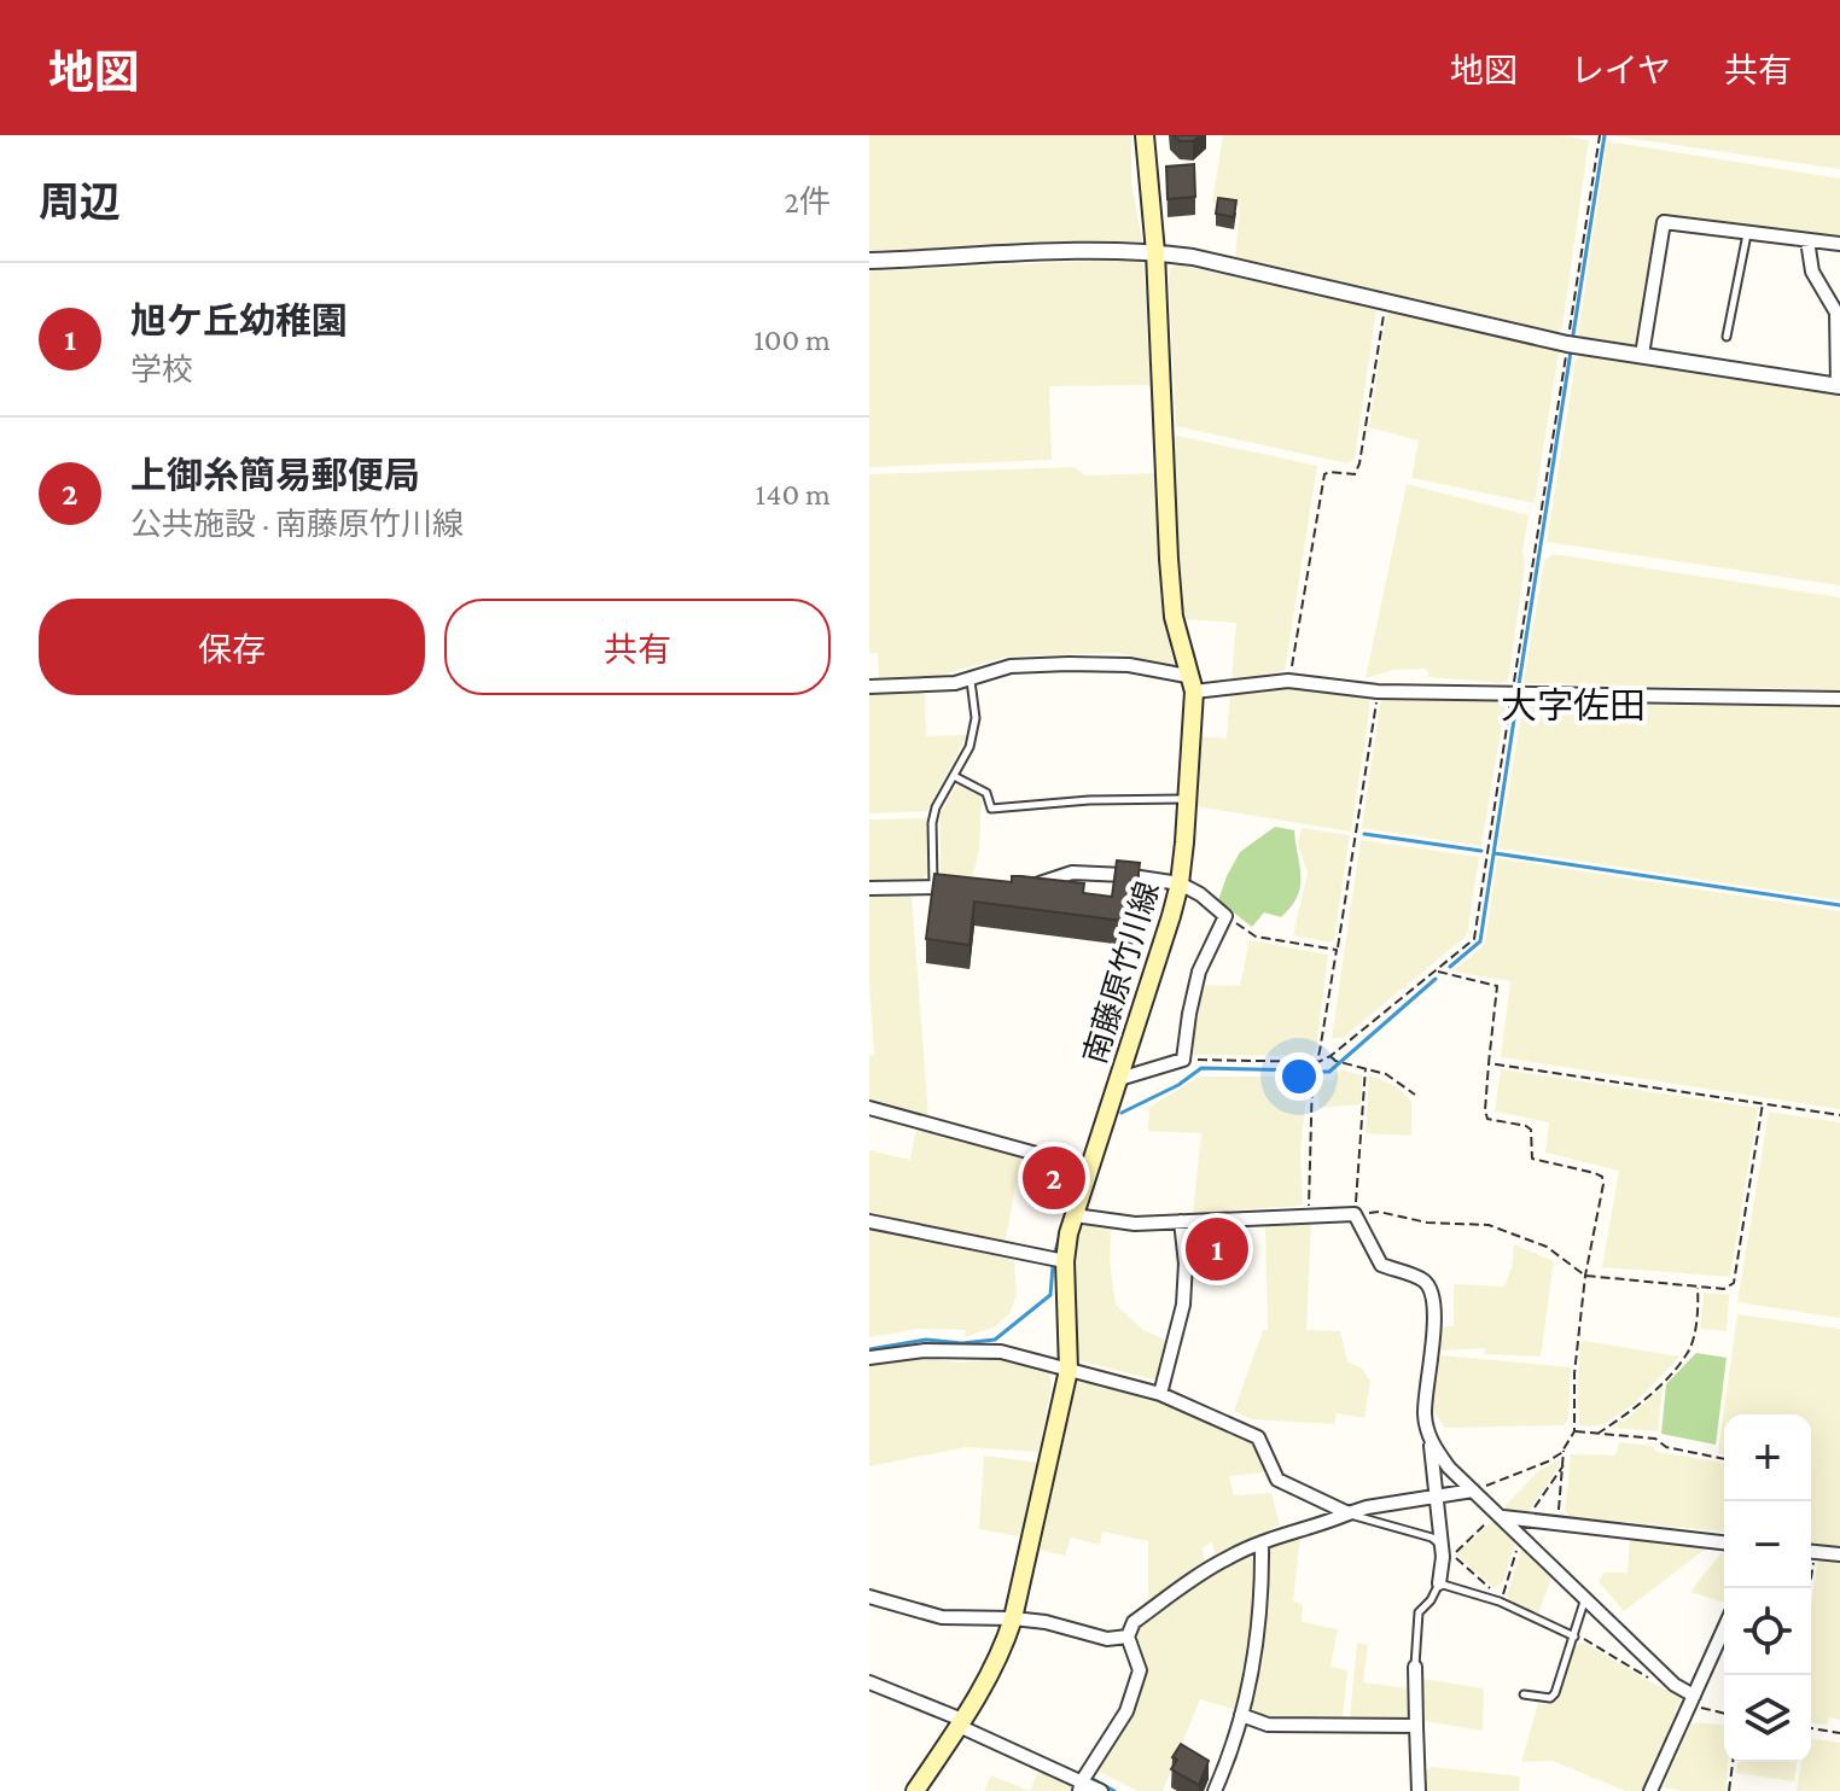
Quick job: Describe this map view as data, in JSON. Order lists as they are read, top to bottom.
{
  "streets": {
    "main road": ["南藤原竹川線"]
  },
  "districts": ["大字佐田"],
  "page": {
    "header": "地図",
    "nav": ["地図", "レイヤ", "共有"],
    "heading": ["周辺", "2件"],
    "list": [
      {
        "mark": "1",
        "name": "旭ケ丘幼稚園",
        "note": "学校",
        "value": "100 m"
      },
      {
        "mark": "2",
        "name": "上御糸簡易郵便局",
        "note": "公共施設 · 南藤原竹川線",
        "value": "140 m"
      }
    ],
    "buttons": ["保存", "共有"],
    "pins": ["2", "1"],
    "map_buttons": ["+", "−"]
  }
}
